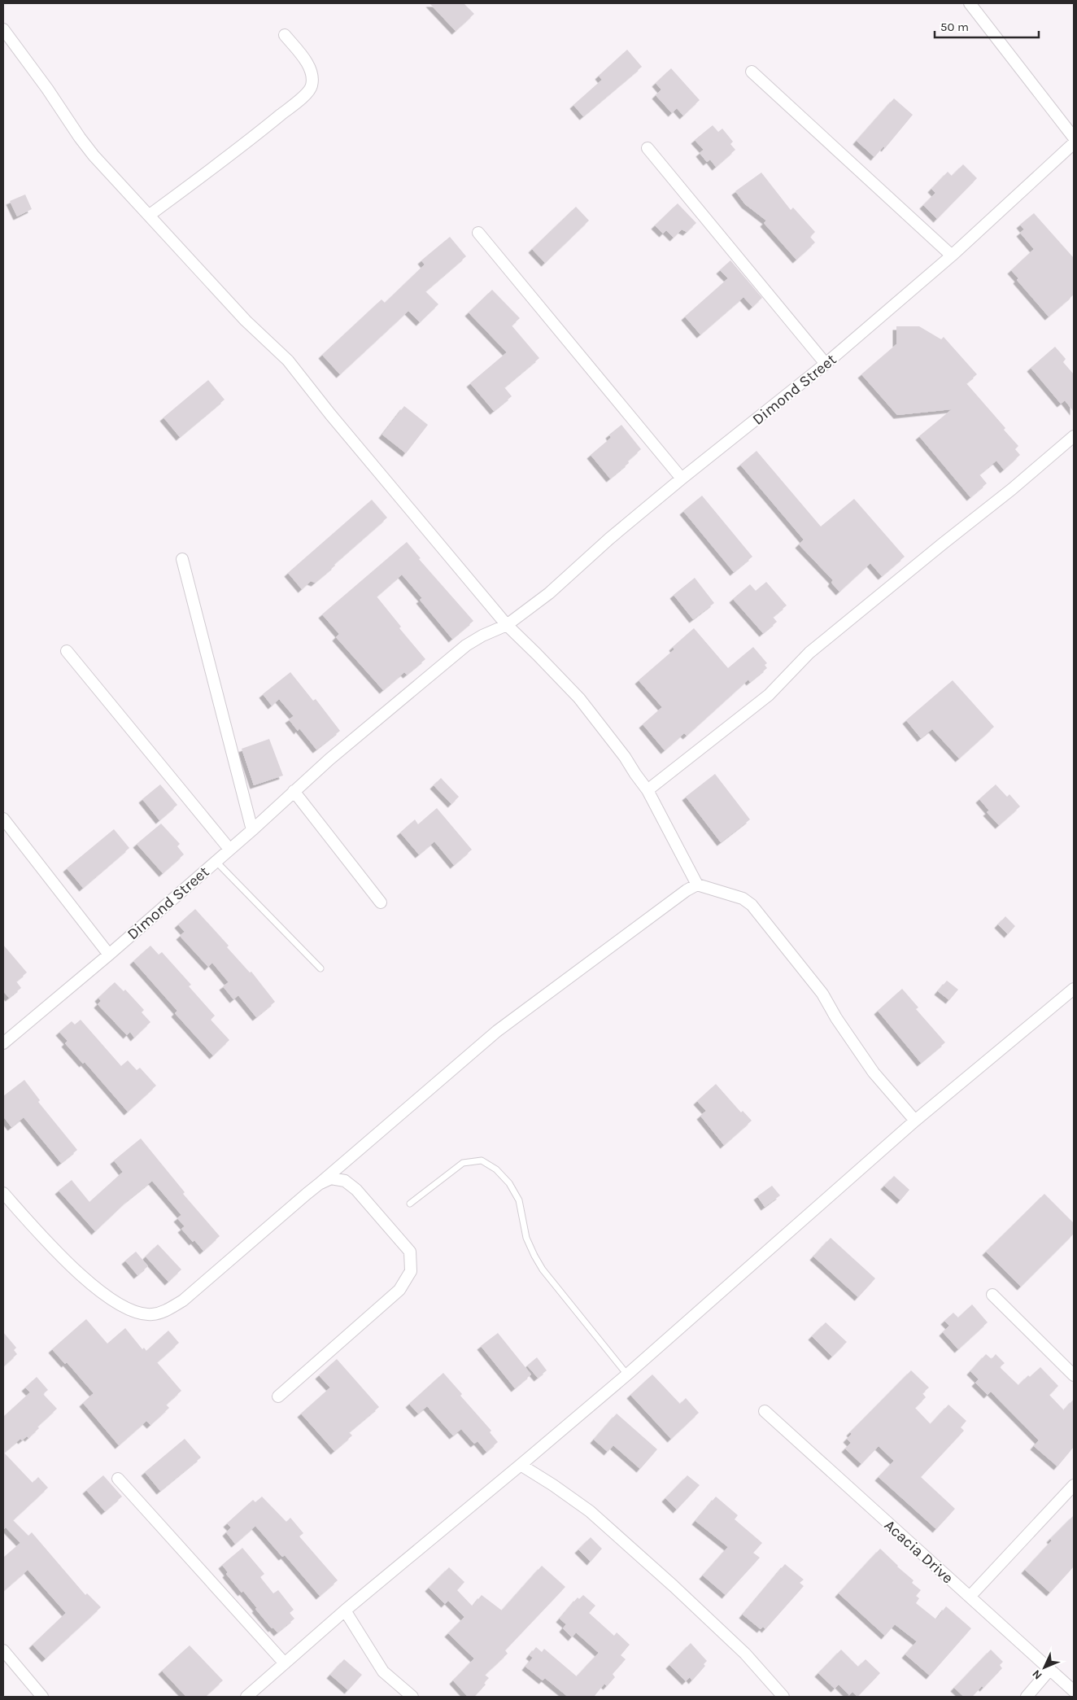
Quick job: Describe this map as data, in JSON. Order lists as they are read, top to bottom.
{
  "streets": {
    "street": ["Dimond Street", "Acacia Drive"]
  },
  "scale_bar": "50 m",
  "north": "bottom left"
}
